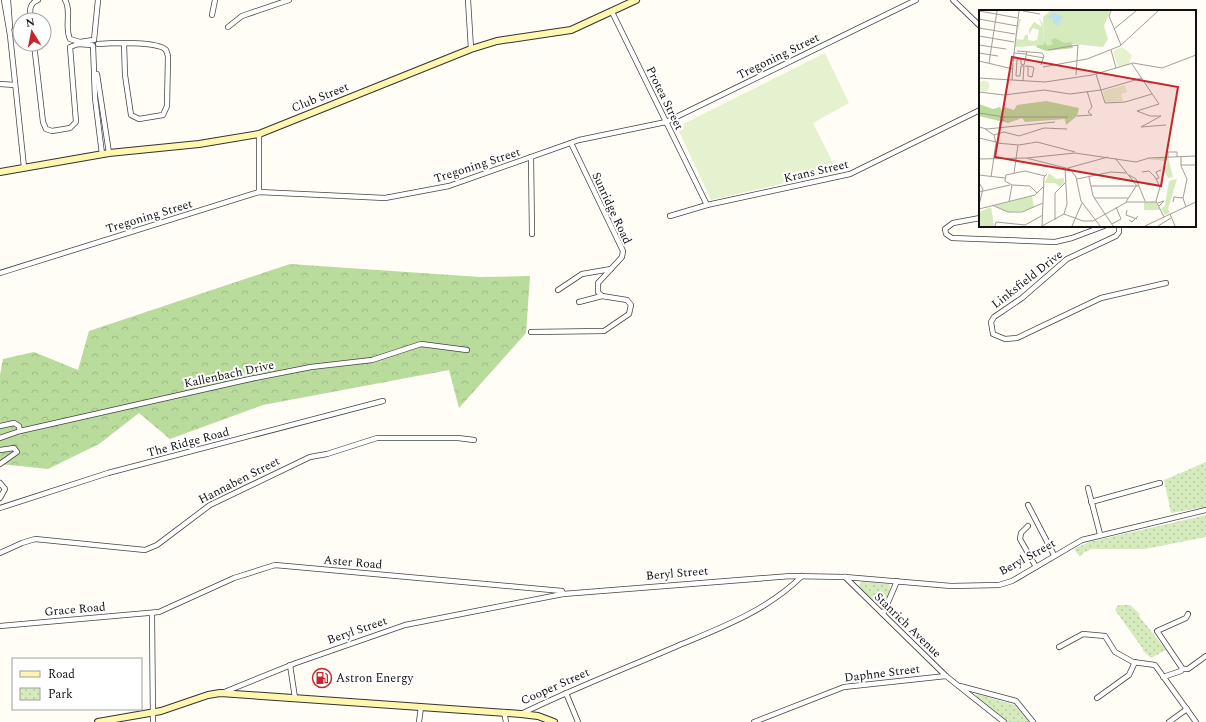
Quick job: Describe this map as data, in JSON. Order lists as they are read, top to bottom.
{
  "streets": {
    "main road": ["Club Street", "Beryl Street", "Cooper Street"],
    "street": [
      "Tregoning Street",
      "Protea Street",
      "Krans Street",
      "Sunridge Road",
      "Linksfield Drive",
      "Kallenbach Drive",
      "The Ridge Road",
      "Hannaben Street",
      "Aster Road",
      "Grace Road",
      "Stanrich Avenue",
      "Daphne Street"
    ]
  },
  "crossings": [
    ["Tregoning Street", "Protea Street"],
    ["Tregoning Street", "Sunridge Road"],
    ["Club Street", "Protea Street"],
    ["Protea Street", "Krans Street"],
    ["Beryl Street", "Aster Road"],
    ["Beryl Street", "Stanrich Avenue"],
    ["Beryl Street", "Cooper Street"],
    ["Aster Road", "Grace Road"],
    ["Stanrich Avenue", "Daphne Street"]
  ],
  "places": {
    "fuel station": ["Astron Energy"]
  },
  "legend": ["Road", "Park"],
  "north": "top"
}
